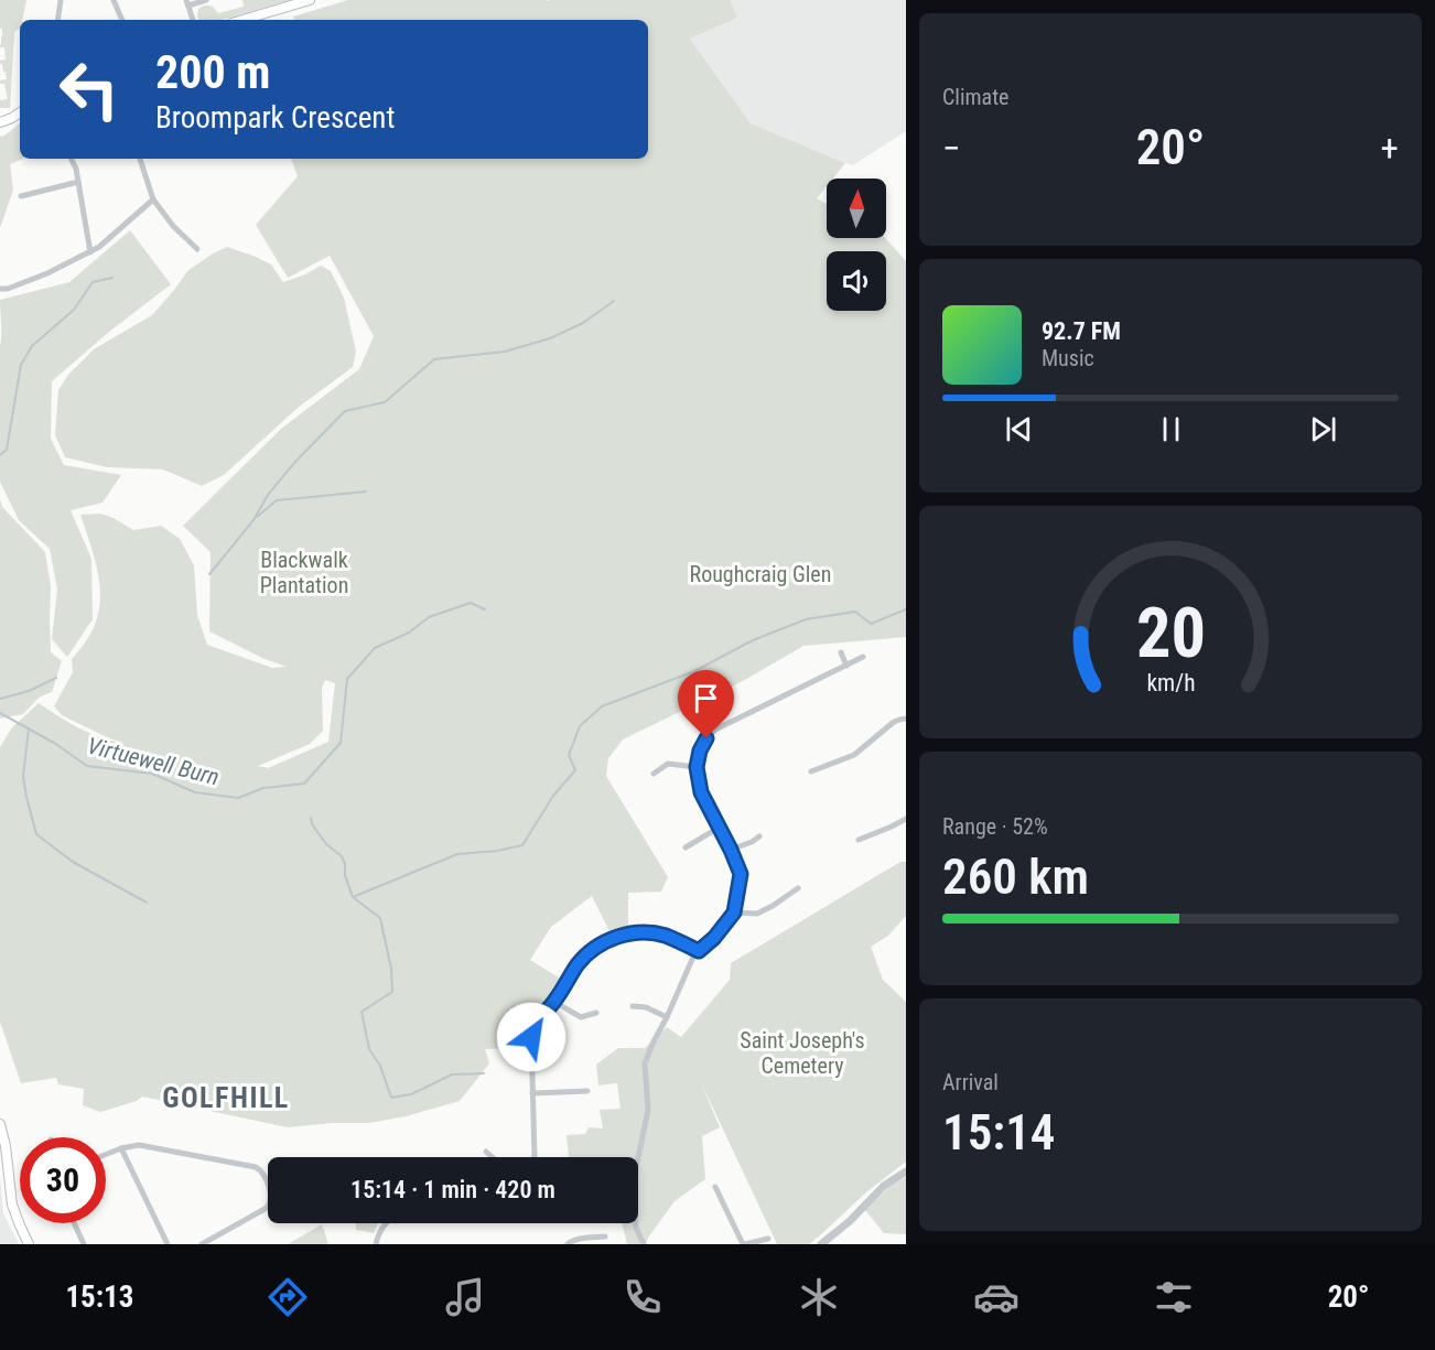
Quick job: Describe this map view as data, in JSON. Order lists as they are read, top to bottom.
{
  "districts": ["GOLFHILL"],
  "water": ["Virtuewell Burn"],
  "parks": ["Blackwalk Plantation", "Roughcraig Glen", "Saint Joseph's Cemetery"],
  "north": "top",
  "page": {
    "tile": [
      "Climate",
      ["Range · 52%", "260 km"],
      ["Arrival", "15:14"]
    ],
    "turn": ["200 m", "Broompark Crescent"],
    "heat": ["−", "20°", "+"],
    "song": ["92.7 FM", "Music"],
    "limit": "30",
    "trip": "15:14 · 1 min · 420 m",
    "tabs": ["15:13", "20°"],
    "gauge": ["20", "km/h"]
  }
}
